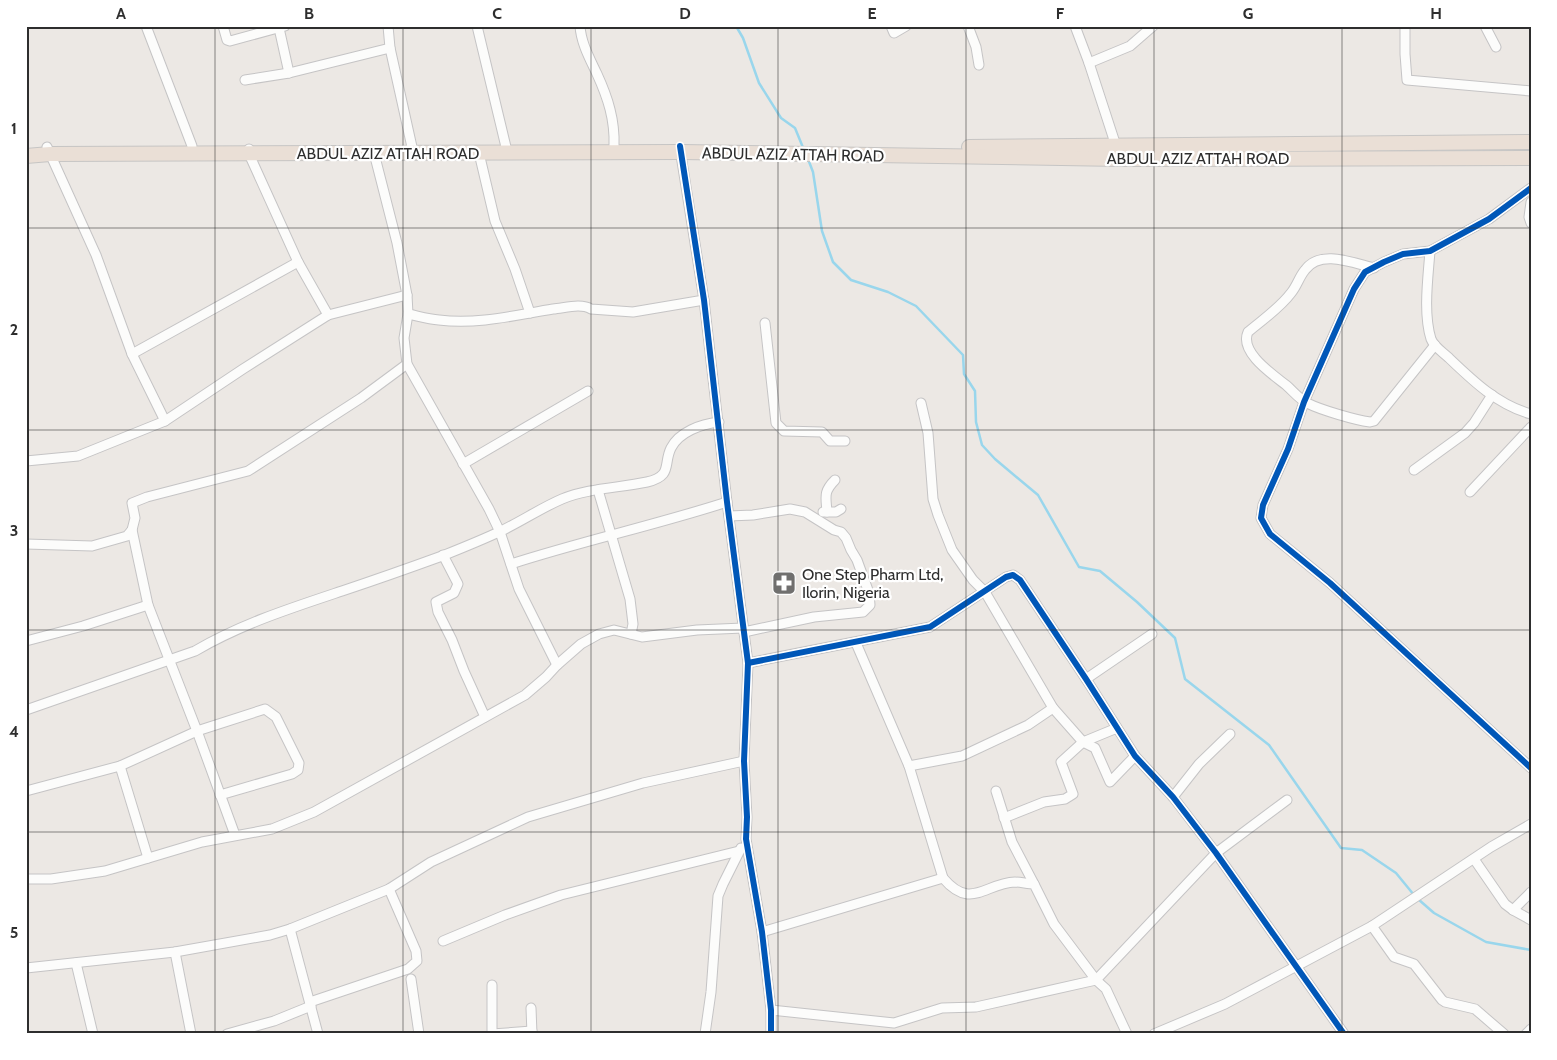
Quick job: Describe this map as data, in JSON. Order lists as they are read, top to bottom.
{
  "streets": {
    "highway": ["ABDUL AZIZ ATTAH ROAD"]
  },
  "places": {
    "pharmacy": ["One Step Pharm Ltd, Ilorin, Nigeria"]
  },
  "grid": {
    "columns": [
      "A",
      "B",
      "C",
      "D",
      "E",
      "F",
      "G",
      "H"
    ],
    "rows": [
      "1",
      "2",
      "3",
      "4",
      "5"
    ]
  }
}
